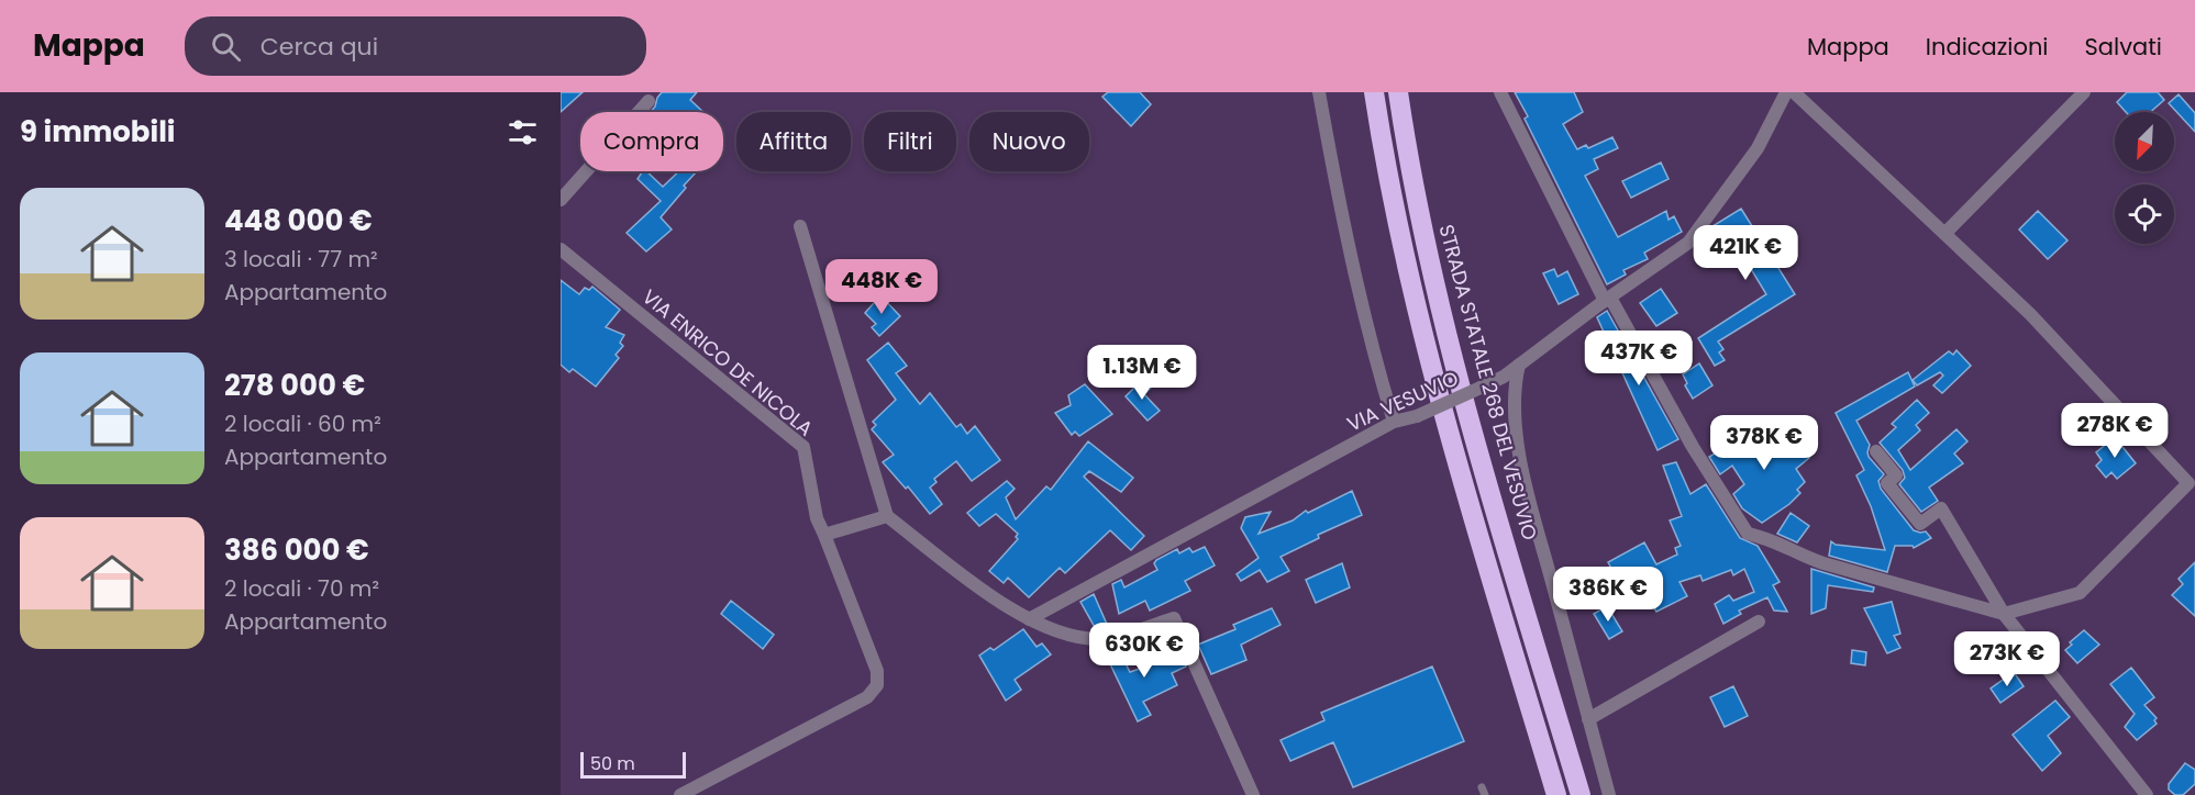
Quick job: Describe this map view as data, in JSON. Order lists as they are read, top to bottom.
{
  "streets": {
    "highway": ["STRADA STATALE 268 DEL VESUVIO"],
    "street": ["VIA ENRICO DE NICOLA", "VIA VESUVIO"]
  },
  "scale_bar": "50 m",
  "north": "bottom left",
  "page": {
    "header": "Mappa",
    "search": "Cerca qui",
    "nav": ["Mappa", "Indicazioni", "Salvati"],
    "heading": "9 immobili",
    "chip": [
      "Compra",
      "Affitta",
      "Filtri",
      "Nuovo"
    ],
    "list": [
      {
        "name": "448 000 €",
        "note": "3 locali · 77 m² · Appartamento"
      },
      {
        "name": "278 000 €",
        "note": "2 locali · 60 m² · Appartamento"
      },
      {
        "name": "386 000 €",
        "note": "2 locali · 70 m² · Appartamento"
      }
    ],
    "price": [
      "421K €",
      "448K €",
      "437K €",
      "1.13M €",
      "278K €",
      "378K €",
      "386K €",
      "630K €",
      "273K €"
    ],
    "scale": "50 m"
  }
}
